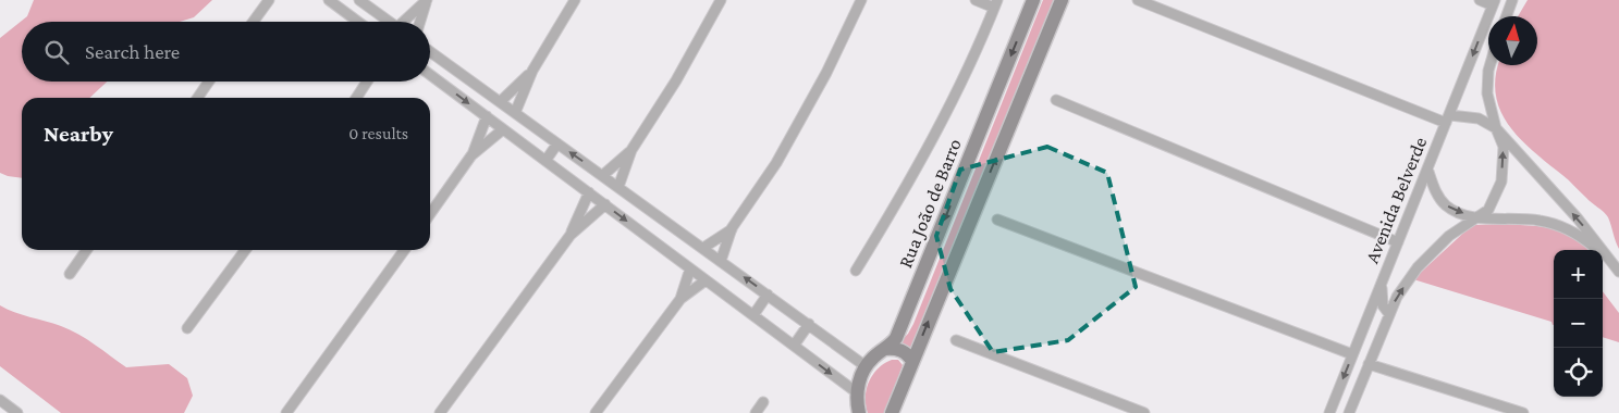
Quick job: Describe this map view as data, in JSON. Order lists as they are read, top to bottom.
{
  "streets": {
    "street": ["Avenida Belverde", "Rua João de Barro"]
  },
  "north": "top",
  "page": {
    "search": "Search here",
    "heading": ["Nearby", "0 results"],
    "map_buttons": ["+", "−"]
  }
}
